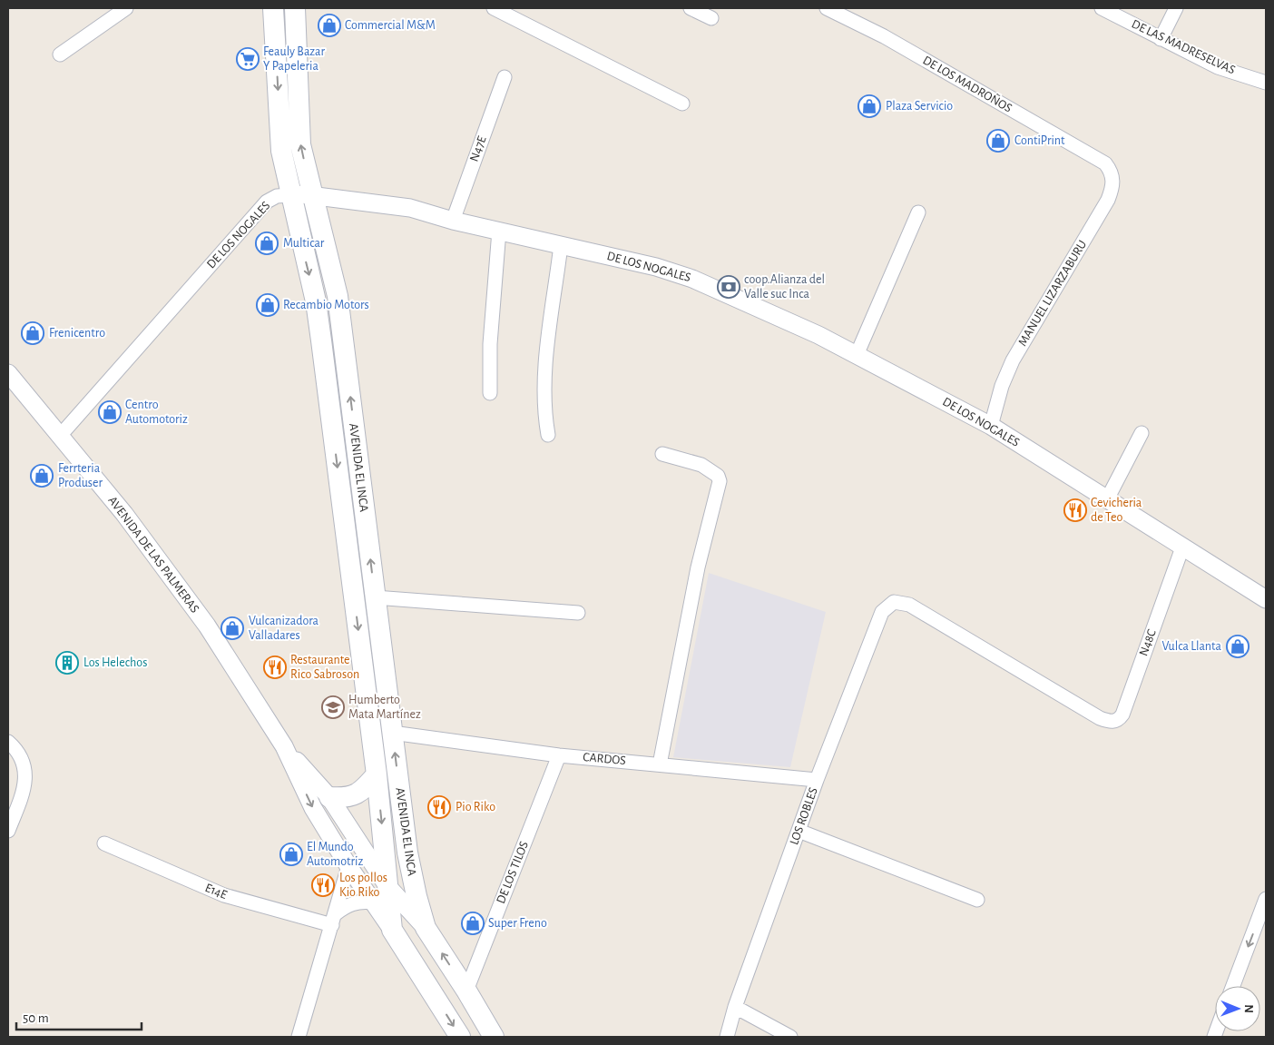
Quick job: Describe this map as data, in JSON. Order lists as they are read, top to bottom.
{
  "streets": {
    "main road": ["AVENIDA EL INCA", "AVENIDA DE LAS PALMERAS"],
    "street": [
      "DE LAS MADRESELVAS",
      "DE LOS MADROÑOS",
      "N47E",
      "DE LOS NOGALES",
      "MANUEL LIZARZABURU",
      "N48C",
      "CARDOS",
      "LOS ROBLES",
      "DE LOS TILOS",
      "E14E"
    ]
  },
  "crossings": [
    ["DE LOS MADROÑOS", "MANUEL LIZARZABURU"],
    ["N47E", "DE LOS NOGALES"],
    ["DE LOS NOGALES", "MANUEL LIZARZABURU"],
    ["DE LOS NOGALES", "AVENIDA EL INCA"],
    ["DE LOS NOGALES", "AVENIDA DE LAS PALMERAS"],
    ["DE LOS NOGALES", "N48C"],
    ["AVENIDA EL INCA", "AVENIDA DE LAS PALMERAS"],
    ["AVENIDA EL INCA", "CARDOS"],
    ["AVENIDA DE LAS PALMERAS", "DE LOS TILOS"],
    ["N48C", "LOS ROBLES"],
    ["CARDOS", "LOS ROBLES"],
    ["CARDOS", "DE LOS TILOS"]
  ],
  "places": {
    "shop": [
      "Commercial M&M",
      "Plaza Servicio",
      "ContiPrint",
      "Multicar",
      "Recambio Motors",
      "Frenicentro",
      "Centro Automotoriz",
      "Ferrteria Produser",
      "Vulcanizadora Valladares",
      "Vulca Llanta",
      "El Mundo Automotriz",
      "Super Freno"
    ],
    "supermarket": ["Feauly Bazar Y Papeleria"],
    "bank": ["coop.Alianza del Valle suc Inca"],
    "restaurant": [
      "Cevicheria de Teo",
      "Restaurante Rico Sabroson",
      "Pio Riko",
      "Los pollos Kio Riko"
    ],
    "building": ["Los Helechos"],
    "school or university": ["Humberto Mata Martínez"]
  },
  "scale_bar": "50 m",
  "north": "right"
}
